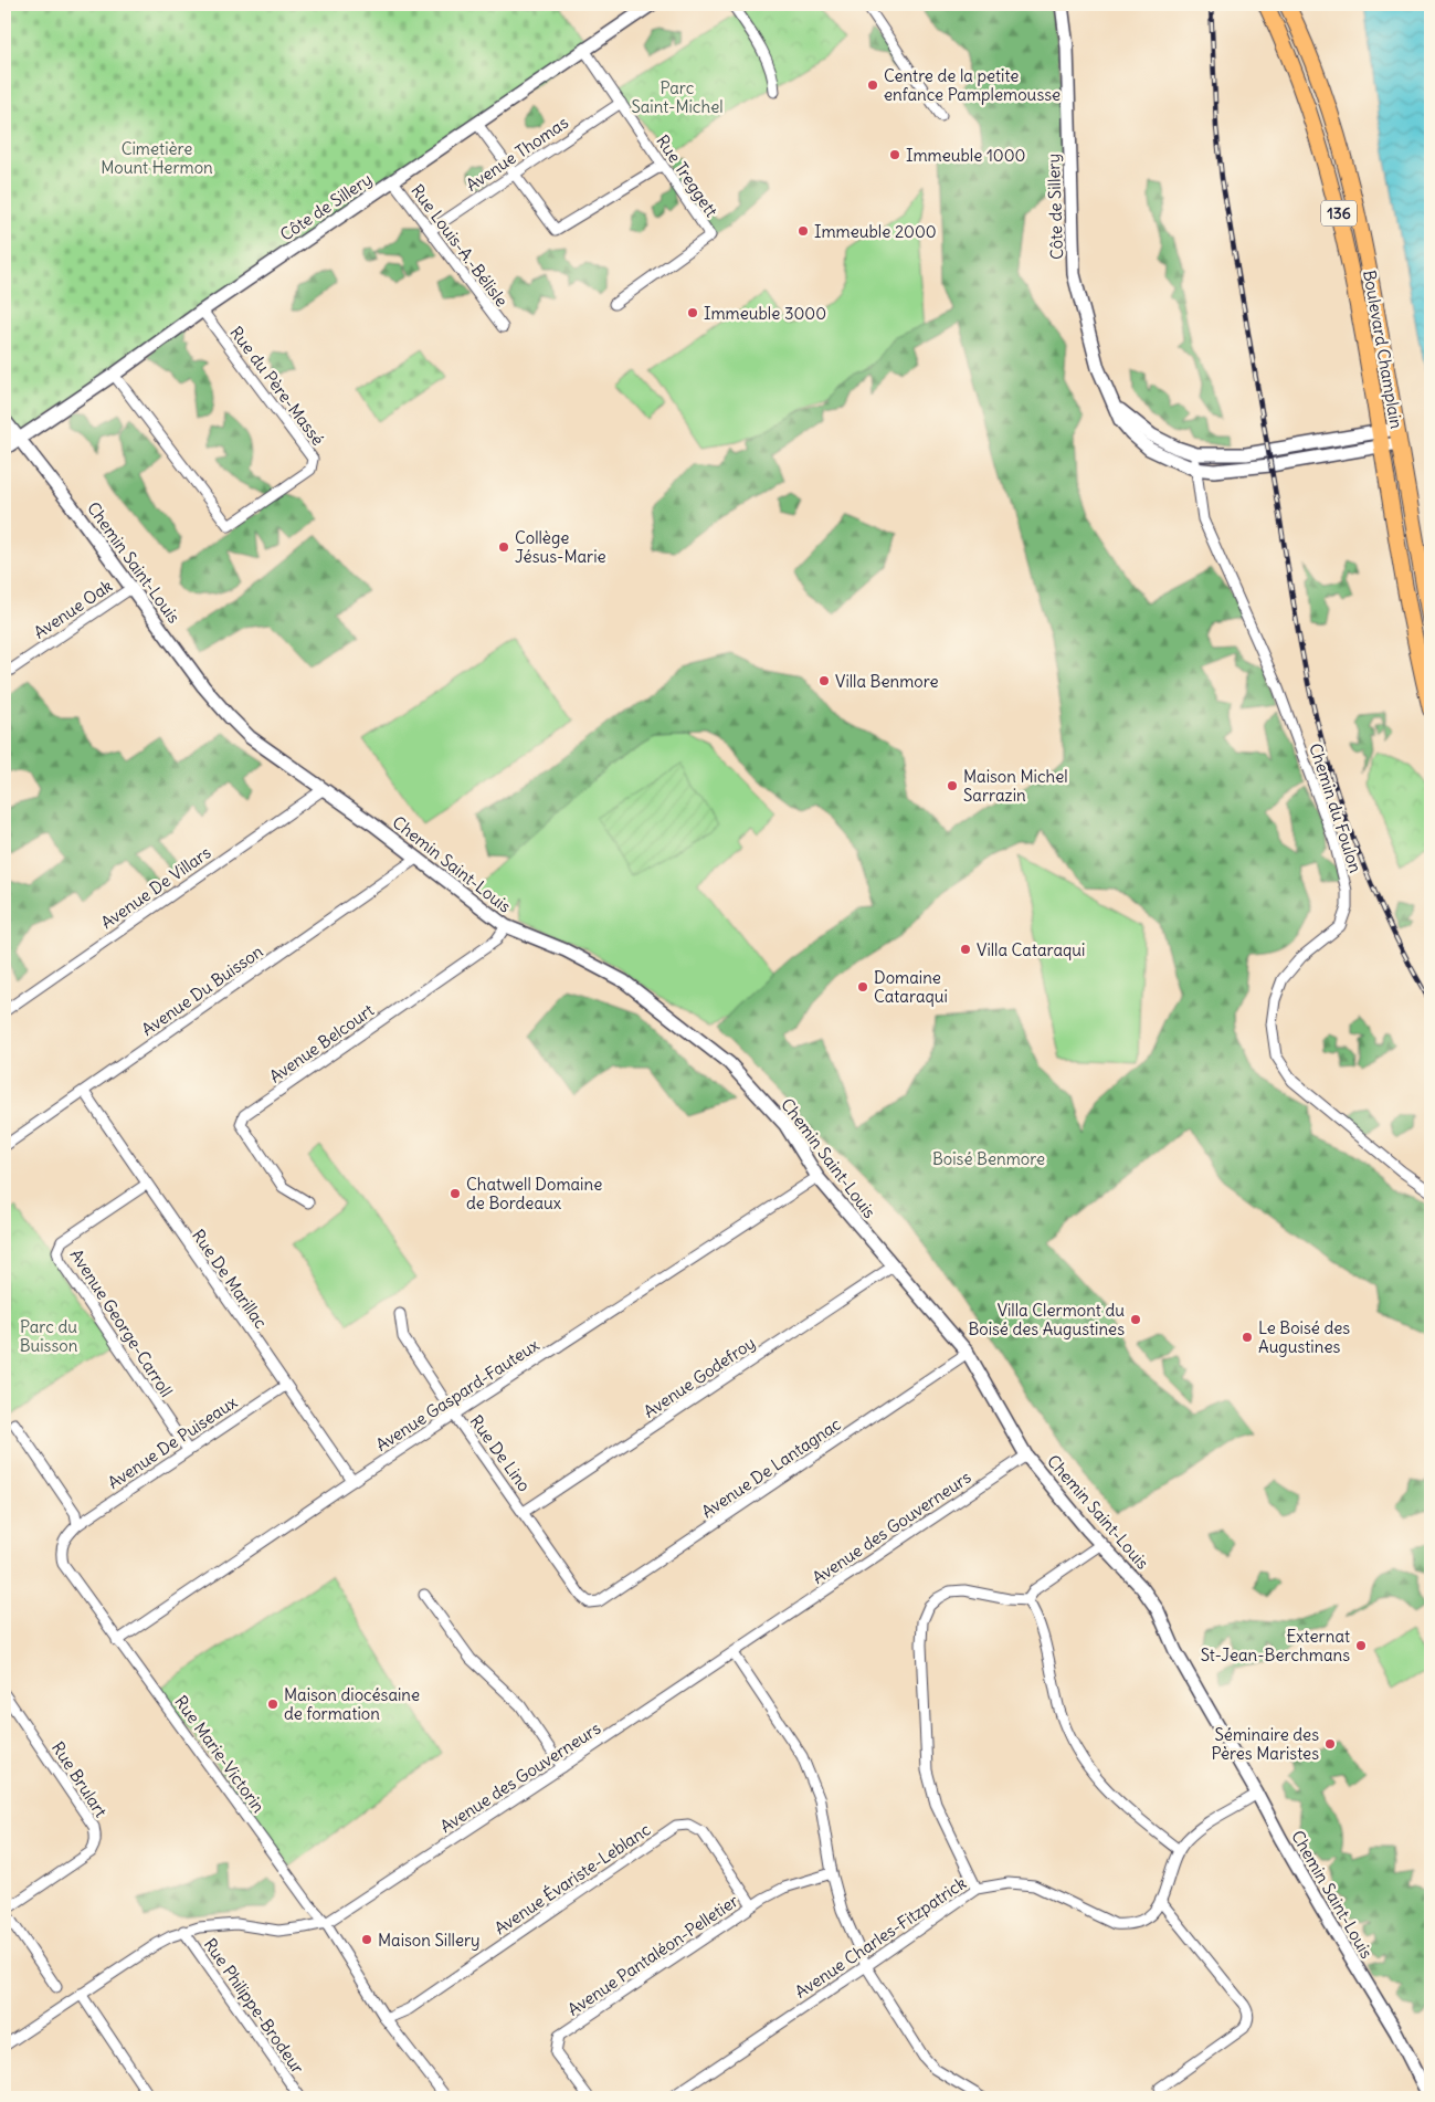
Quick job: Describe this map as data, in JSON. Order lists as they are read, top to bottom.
{
  "streets": {
    "main road": ["136", "Boulevard Champlain"],
    "street": [
      "Avenue Thomas",
      "Rue Treggett",
      "Côte de Sillery",
      "Rue Louis-A.-Bélisle",
      "Rue du Père-Massé",
      "Chemin Saint-Louis",
      "Avenue Oak",
      "Chemin du Foulon",
      "Avenue De Villars",
      "Avenue Du Buisson",
      "Avenue Belcourt",
      "Rue De Marillac",
      "Avenue George-Carroll",
      "Avenue Godefroy",
      "Avenue Gaspard-Fauteux",
      "Avenue De Puiseaux",
      "Rue De Lino",
      "Avenue De Lantagnac",
      "Avenue des Gouverneurs",
      "Rue Marie-Victorin",
      "Rue Brulart",
      "Avenue Évariste-Leblanc",
      "Avenue Charles-Fitzpatrick",
      "Avenue Pantaléon-Pelletier",
      "Rue Philippe-Brodeur"
    ]
  },
  "crossings": [
    ["Avenue Thomas", "Rue Treggett"],
    ["Avenue Thomas", "Rue Louis-A.-Bélisle"],
    ["Rue Treggett", "Côte de Sillery"],
    ["Côte de Sillery", "Rue Louis-A.-Bélisle"],
    ["Côte de Sillery", "Boulevard Champlain"],
    ["Côte de Sillery", "Rue du Père-Massé"],
    ["Côte de Sillery", "Chemin Saint-Louis"],
    ["Côte de Sillery", "Chemin du Foulon"],
    ["Chemin Saint-Louis", "Avenue Oak"],
    ["Chemin Saint-Louis", "Avenue De Villars"],
    ["Chemin Saint-Louis", "Avenue Du Buisson"],
    ["Chemin Saint-Louis", "Avenue Belcourt"],
    ["Chemin Saint-Louis", "Avenue Godefroy"],
    ["Chemin Saint-Louis", "Avenue Gaspard-Fauteux"],
    ["Chemin Saint-Louis", "Avenue De Lantagnac"],
    ["Chemin Saint-Louis", "Avenue des Gouverneurs"],
    ["Chemin Saint-Louis", "Avenue Charles-Fitzpatrick"],
    ["Avenue Du Buisson", "Rue De Marillac"],
    ["Rue De Marillac", "Avenue George-Carroll"],
    ["Rue De Marillac", "Avenue Gaspard-Fauteux"],
    ["Rue De Marillac", "Avenue De Puiseaux"],
    ["Avenue George-Carroll", "Avenue De Puiseaux"],
    ["Avenue Godefroy", "Rue De Lino"],
    ["Avenue Gaspard-Fauteux", "Rue De Lino"],
    ["Avenue Gaspard-Fauteux", "Rue Marie-Victorin"],
    ["Avenue De Puiseaux", "Rue Marie-Victorin"],
    ["Rue De Lino", "Avenue De Lantagnac"],
    ["Avenue des Gouverneurs", "Rue Marie-Victorin"],
    ["Avenue des Gouverneurs", "Rue Philippe-Brodeur"],
    ["Rue Marie-Victorin", "Avenue Évariste-Leblanc"],
    ["Avenue Évariste-Leblanc", "Avenue Pantaléon-Pelletier"]
  ],
  "parks": [
    "Parc Saint-Michel",
    "Cimetière Mount Hermon",
    "Boisé Benmore",
    "Parc du Buisson"
  ],
  "places": [
    "Centre de la petite enfance Pamplemousse",
    "Immeuble 1000",
    "Immeuble 2000",
    "Immeuble 3000",
    "Collège Jésus-Marie",
    "Villa Benmore",
    "Maison Michel Sarrazin",
    "Villa Cataraqui",
    "Domaine Cataraqui",
    "Chatwell Domaine de Bordeaux",
    "Villa Clermont du Boisé des Augustines",
    "Le Boisé des Augustines",
    "Externat St-Jean-Berchmans",
    "Maison diocésaine de formation",
    "Séminaire des Pères Maristes",
    "Maison Sillery"
  ]
}
